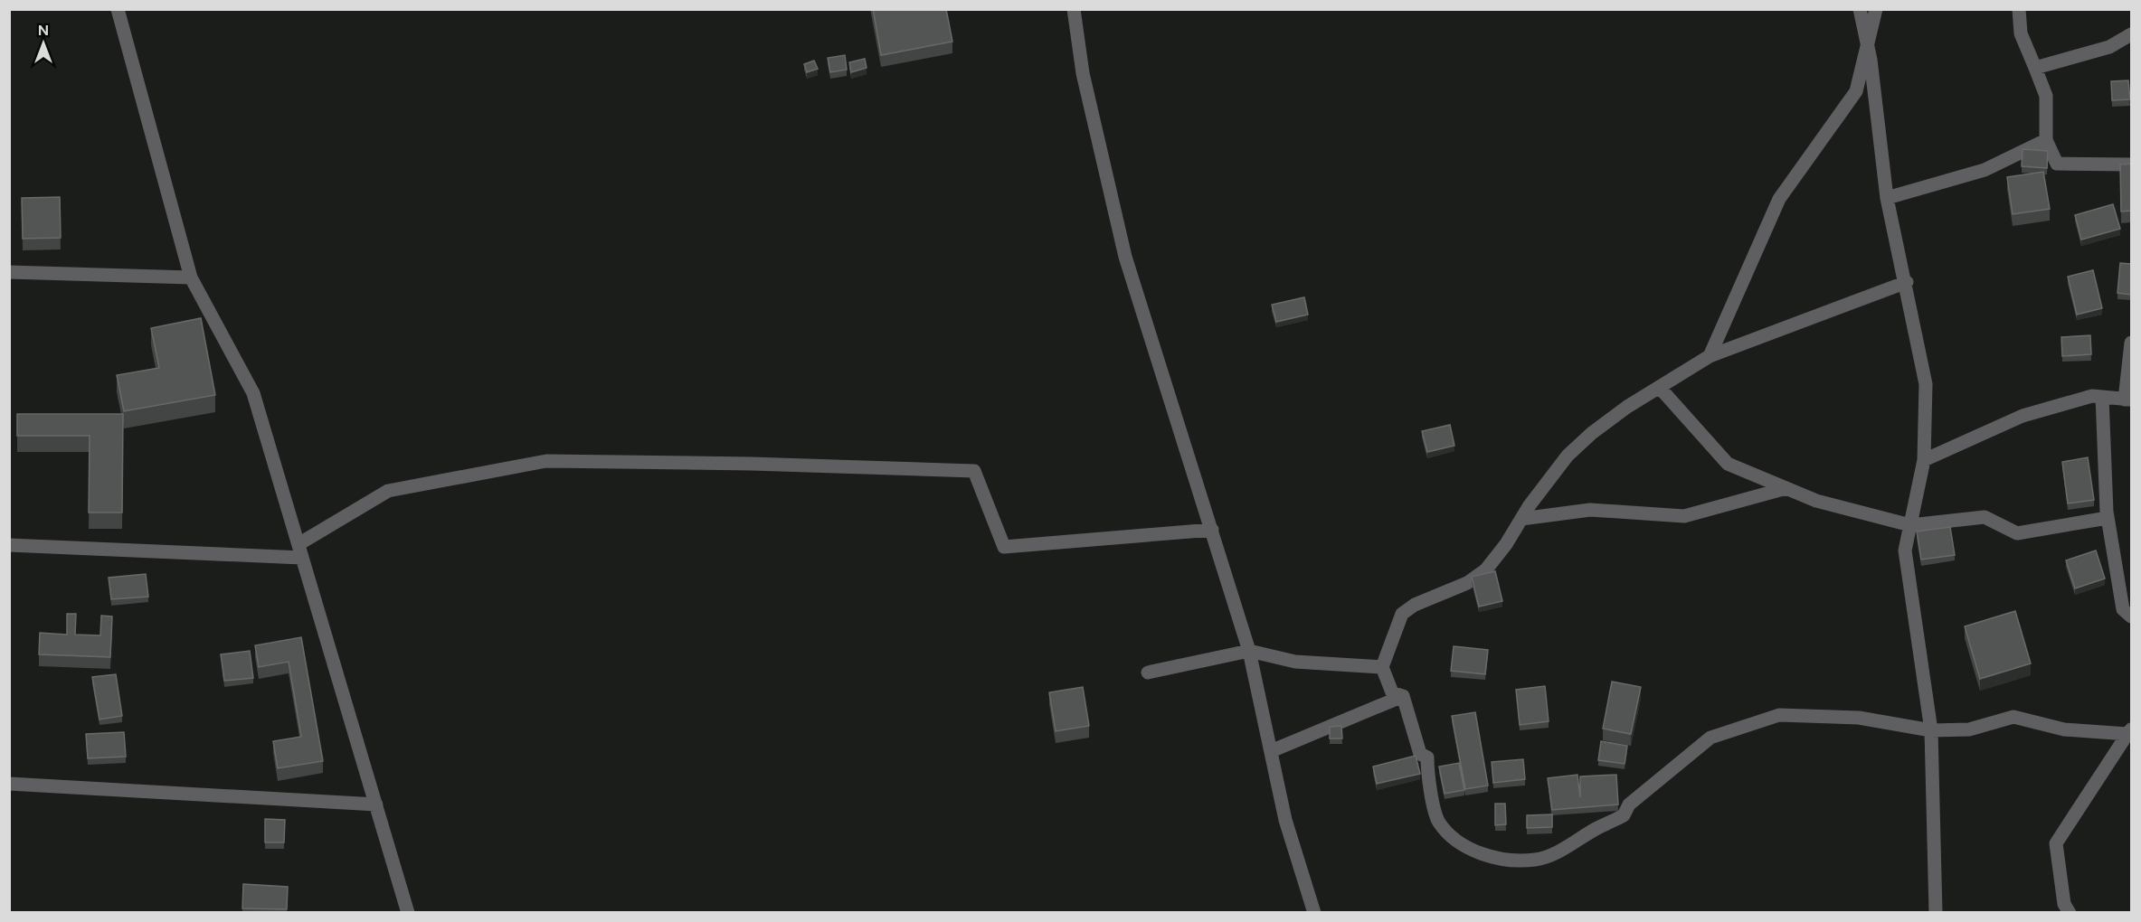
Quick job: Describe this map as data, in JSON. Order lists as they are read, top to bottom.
{
  "north": "top"
}
